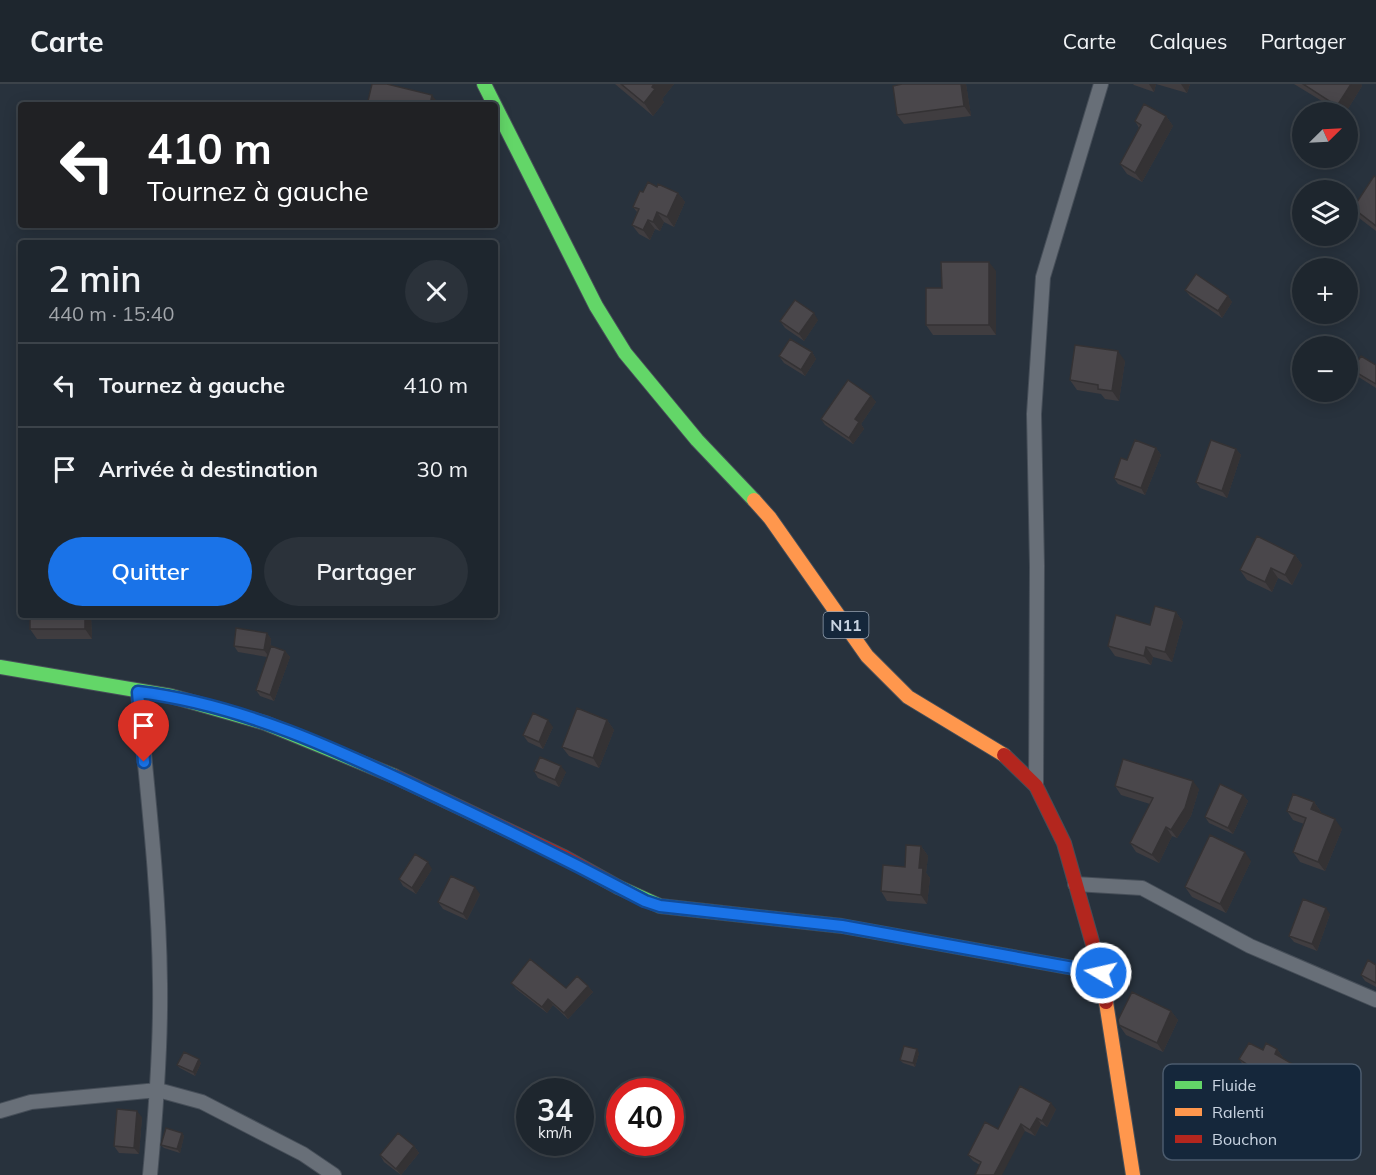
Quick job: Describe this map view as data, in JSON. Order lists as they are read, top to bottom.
{
  "streets": {
    "main road": ["N11"]
  },
  "legend": ["Fluide", "Ralenti", "Bouchon"],
  "north": "top right",
  "page": {
    "header": "Carte",
    "nav": ["Carte", "Calques", "Partager"],
    "map_buttons": ["+", "−"],
    "turn": ["410 m", "Tournez à gauche"],
    "heading": ["2 min", "440 m · 15:40"],
    "list": [
      {
        "name": "Tournez à gauche",
        "value": "410 m"
      },
      {
        "name": "Arrivée à destination",
        "value": "30 m"
      }
    ],
    "buttons": ["Quitter", "Partager"],
    "speed": "34 km/h",
    "limit": "40"
  }
}
